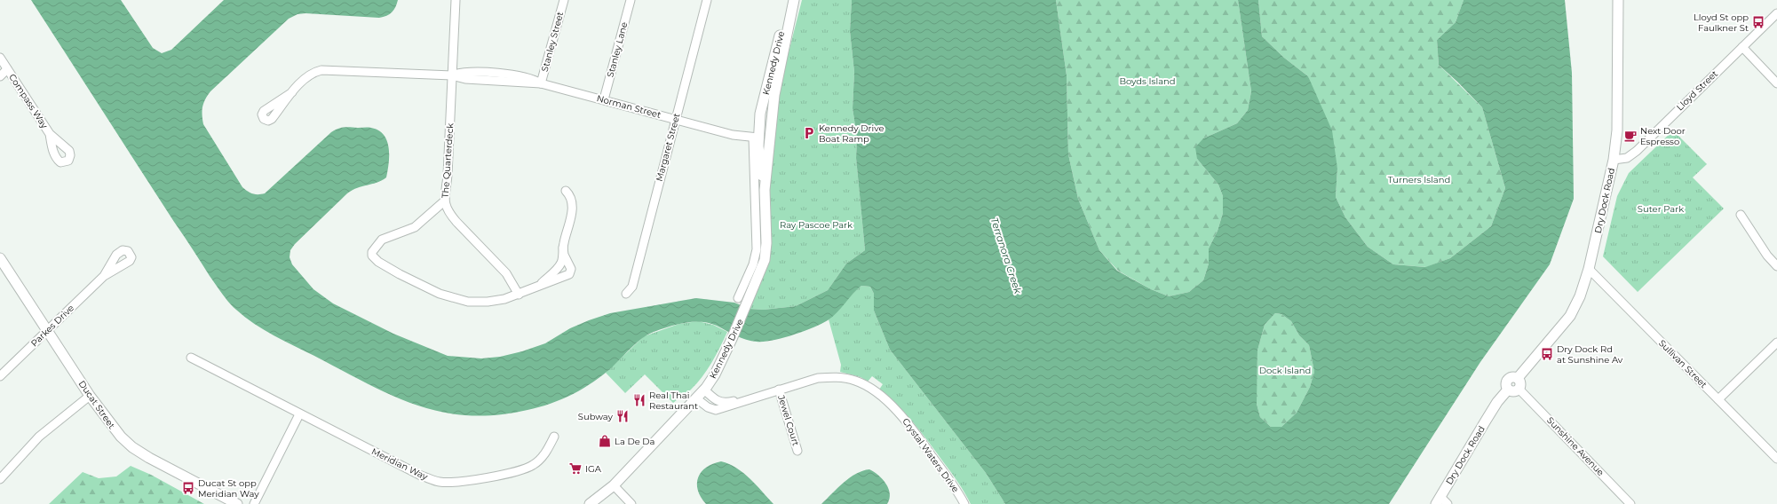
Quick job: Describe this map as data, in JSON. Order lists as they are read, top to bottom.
{
  "streets": {
    "street": [
      "Stanley Street",
      "Stanley Lane",
      "Kennedy Drive",
      "Lloyd Street",
      "Compass Way",
      "Norman Street",
      "Margaret Street",
      "The Quarterdeck",
      "Dry Dock Road",
      "Parkes Drive",
      "Sullivan Street",
      "Ducat Street",
      "Jewel Court",
      "Sunshine Avenue",
      "Crystal Waters Drive",
      "Meridian Way"
    ]
  },
  "crossings": [
    ["Stanley Street", "Norman Street"],
    ["Stanley Lane", "Norman Street"],
    ["Kennedy Drive", "Norman Street"],
    ["Kennedy Drive", "Crystal Waters Drive"],
    ["Lloyd Street", "Dry Dock Road"],
    ["Norman Street", "Margaret Street"],
    ["Norman Street", "The Quarterdeck"],
    ["Dry Dock Road", "Sullivan Street"],
    ["Dry Dock Road", "Sunshine Avenue"],
    ["Parkes Drive", "Ducat Street"],
    ["Jewel Court", "Crystal Waters Drive"]
  ],
  "water": ["Terranora Creek"],
  "parks": [
    "Boyds Island",
    "Turners Island",
    "Suter Park",
    "Ray Pascoe Park",
    "Dock Island"
  ],
  "places": {
    "bus stop": ["Lloyd St opp Faulkner St", "Dry Dock Rd at Sunshine Av", "Ducat St opp Meridian Way"],
    "parking": ["Kennedy Drive Boat Ramp"],
    "cafe": ["Next Door Espresso"],
    "restaurant": ["Real Thai Restaurant", "Subway"],
    "shop": ["La De Da"],
    "supermarket": ["IGA"]
  }
}
